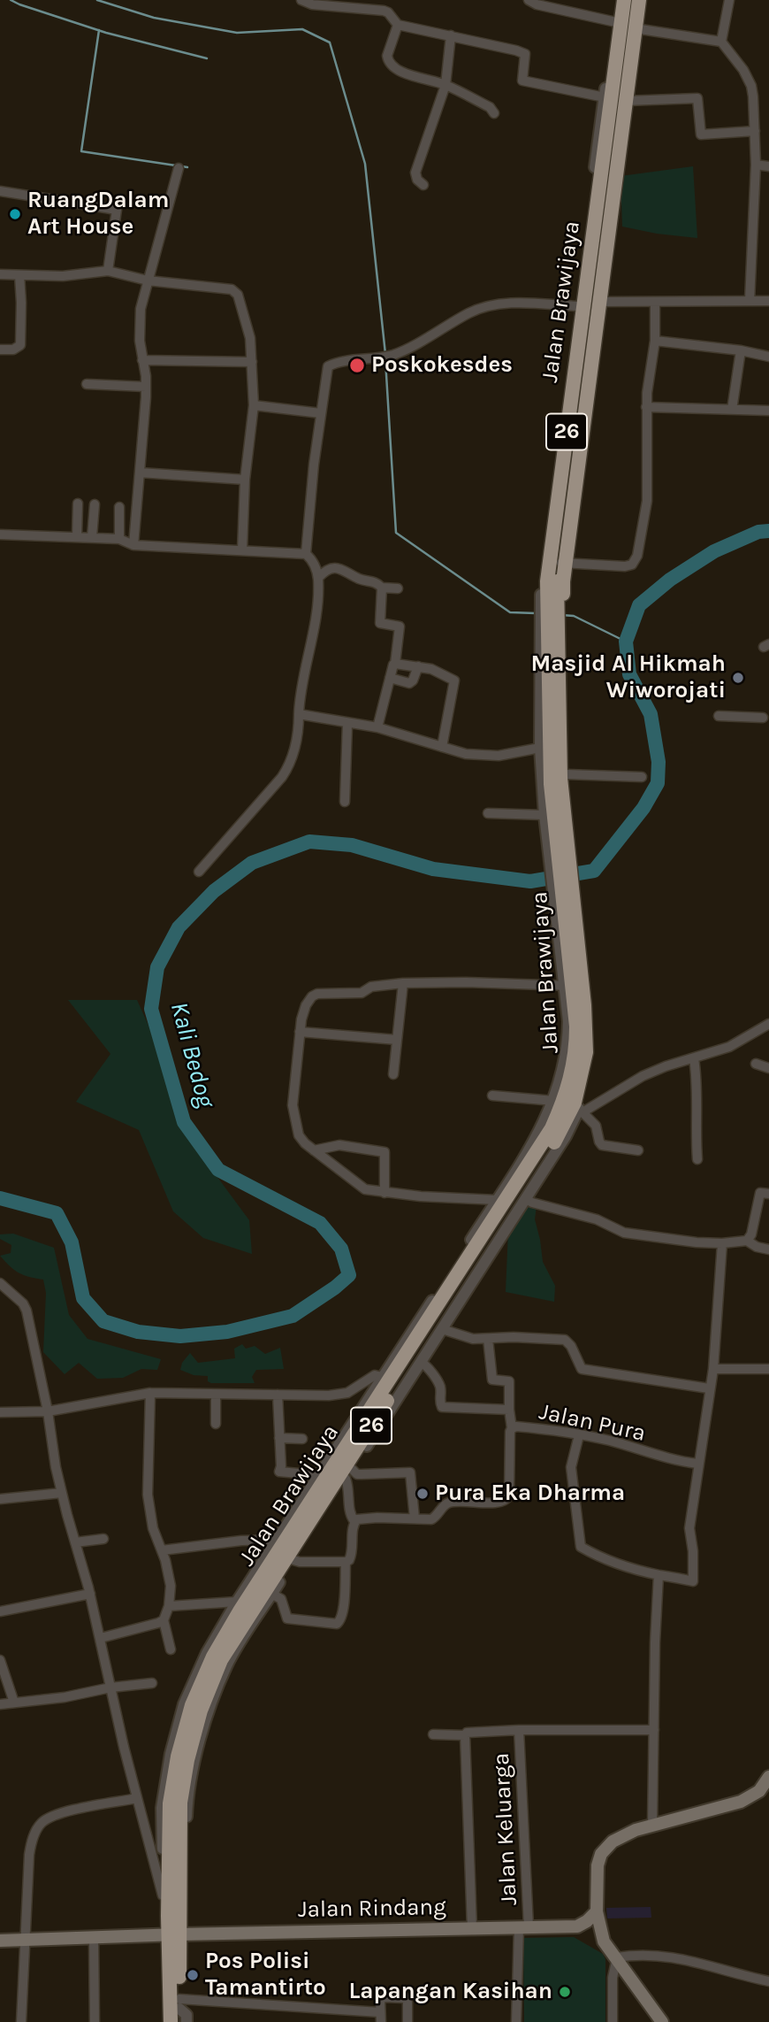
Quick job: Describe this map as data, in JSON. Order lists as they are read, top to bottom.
{
  "streets": {
    "highway": ["Jalan Brawijaya", "26"],
    "main road": ["Jalan Rindang"],
    "street": ["Jalan Pura", "Jalan Keluarga"]
  },
  "crossings": [
    ["Jalan Brawijaya", "Jalan Rindang"],
    ["Jalan Keluarga", "Jalan Rindang"]
  ],
  "water": ["Kali Bedog"],
  "places": [
    "RuangDalam Art House",
    "Poskokesdes",
    "Masjid Al Hikmah Wiworojati",
    "Pura Eka Dharma",
    "Pos Polisi Tamantirto",
    "Lapangan Kasihan"
  ]
}
